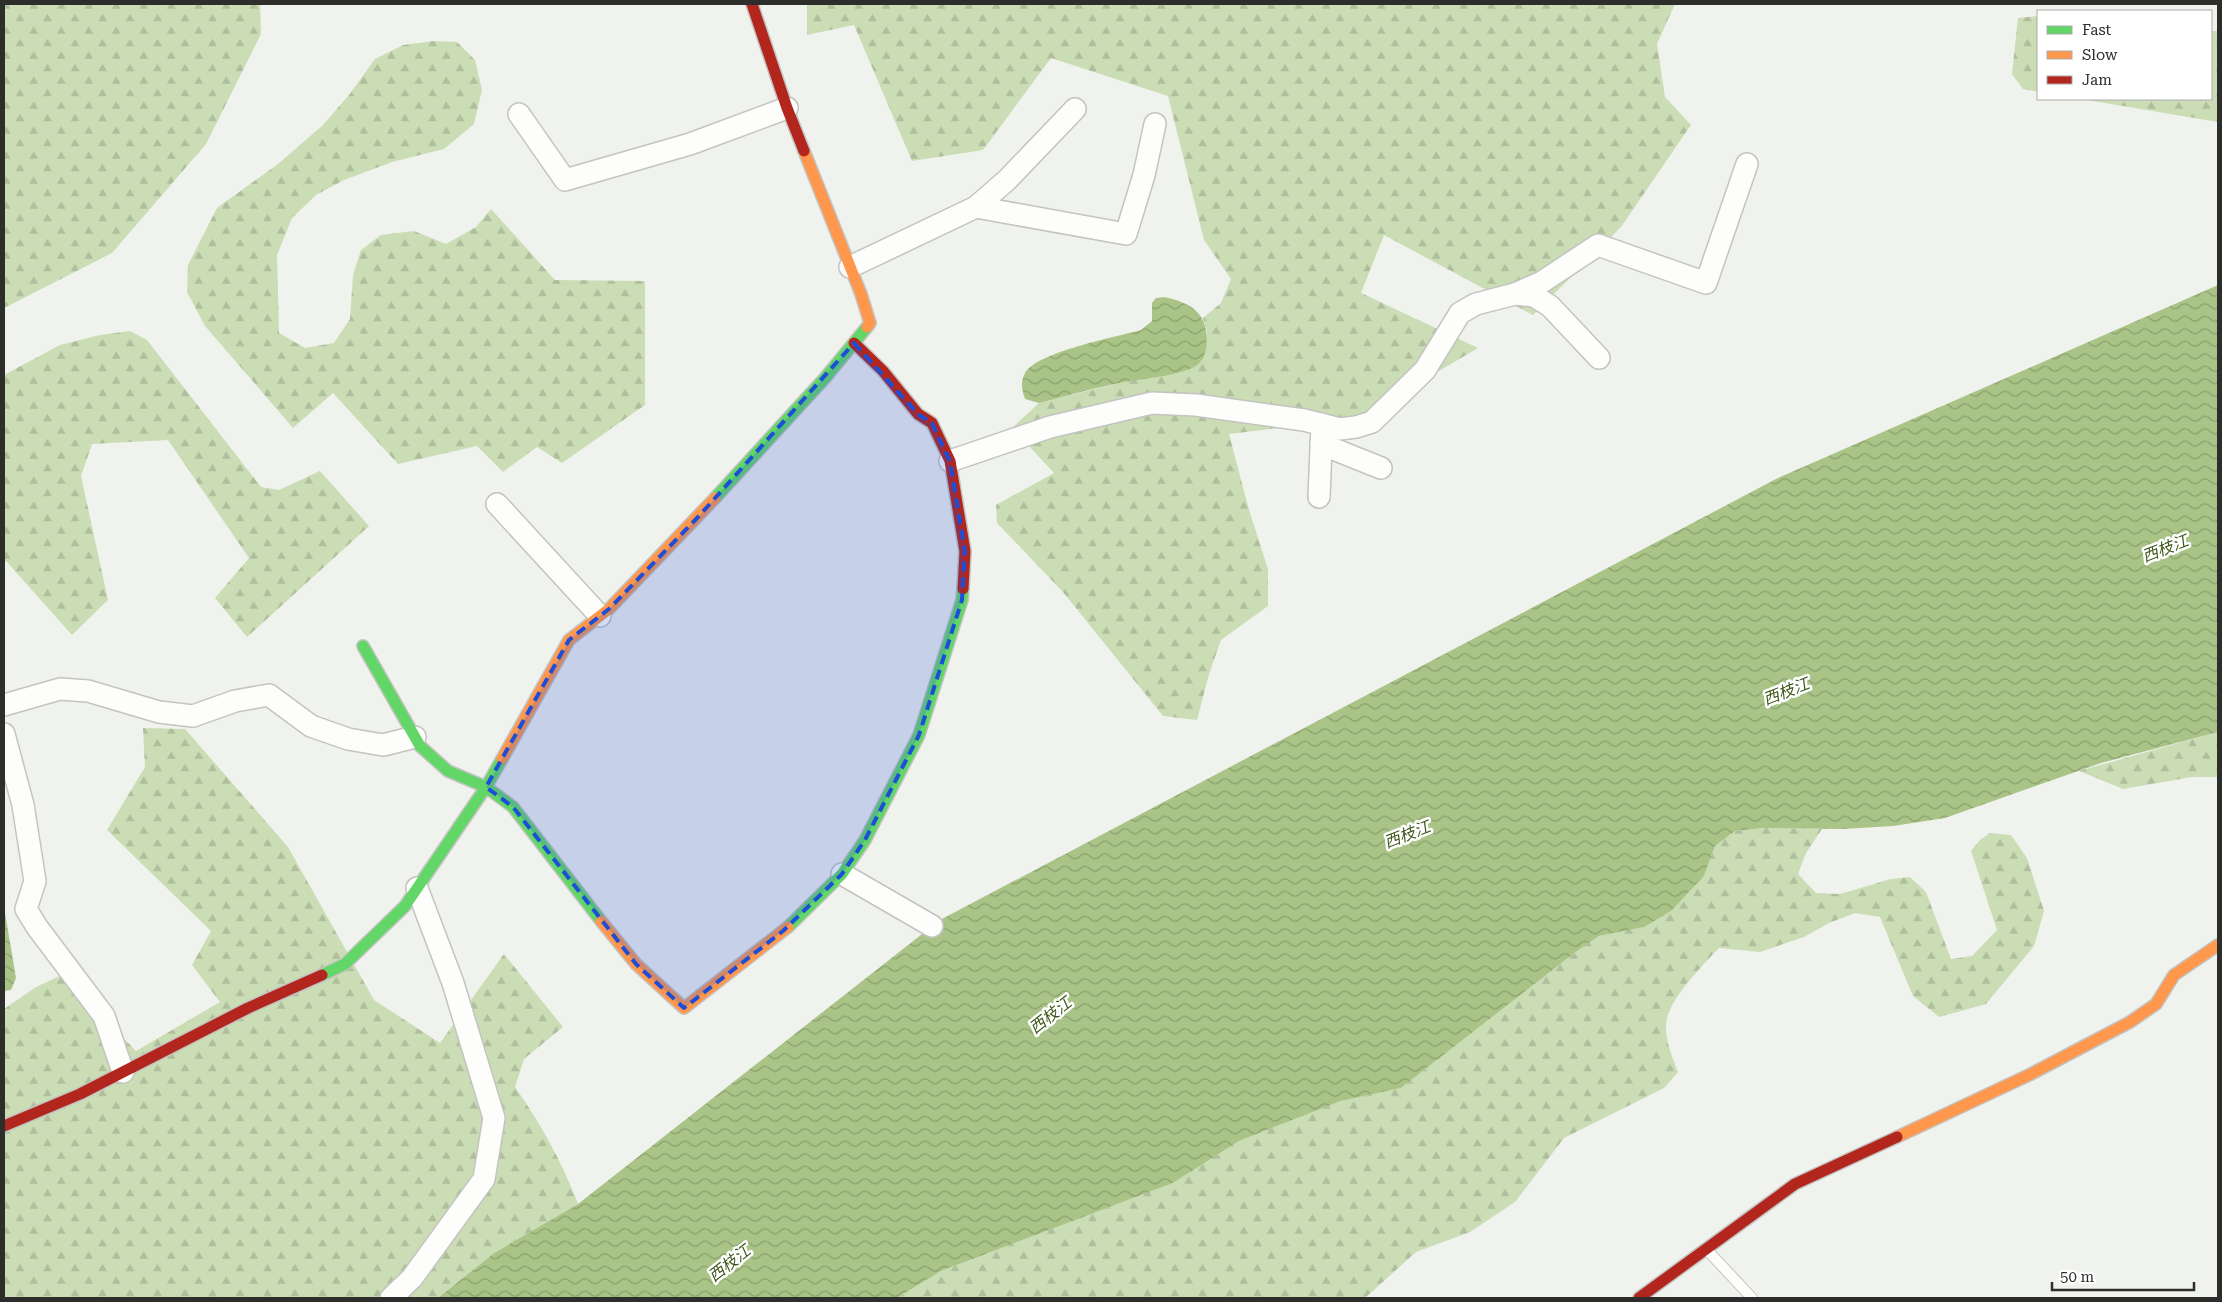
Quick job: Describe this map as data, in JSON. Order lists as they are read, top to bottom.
{
  "water": ["西枝江"],
  "legend": ["Fast", "Slow", "Jam"],
  "scale_bar": "50 m"
}
